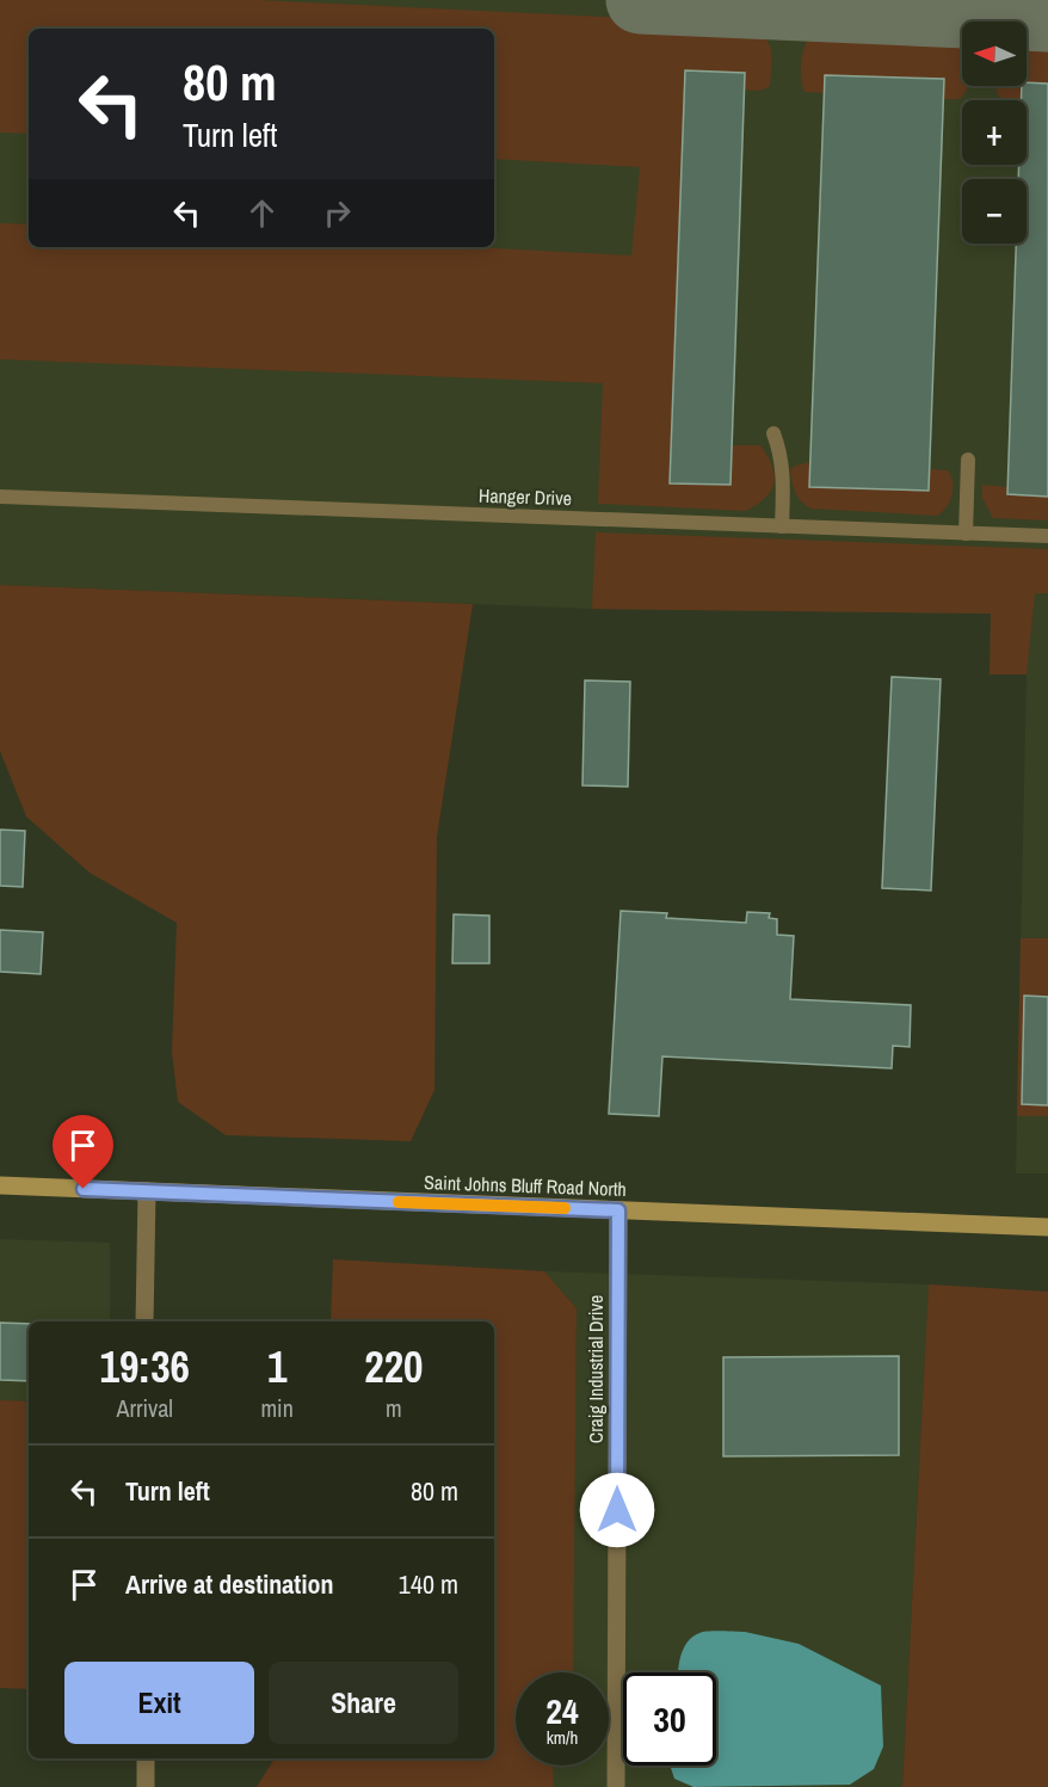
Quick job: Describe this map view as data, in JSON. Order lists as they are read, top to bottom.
{
  "streets": {
    "main road": ["Saint Johns Bluff Road North"],
    "street": ["Craig Industrial Drive"],
    "lane": ["Hanger Drive"]
  },
  "crossings": [
    ["Saint Johns Bluff Road North", "Craig Industrial Drive"]
  ],
  "north": "left",
  "page": {
    "map_buttons": ["+", "−"],
    "turn": ["80 m", "Turn left"],
    "eta": [
      "19:36",
      "Arrival",
      "1",
      "min",
      "220",
      "m"
    ],
    "list": [
      {
        "name": "Turn left",
        "value": "80 m"
      },
      {
        "name": "Arrive at destination",
        "value": "140 m"
      }
    ],
    "buttons": ["Exit", "Share"],
    "speed": "24 km/h",
    "limit": "30"
  }
}
